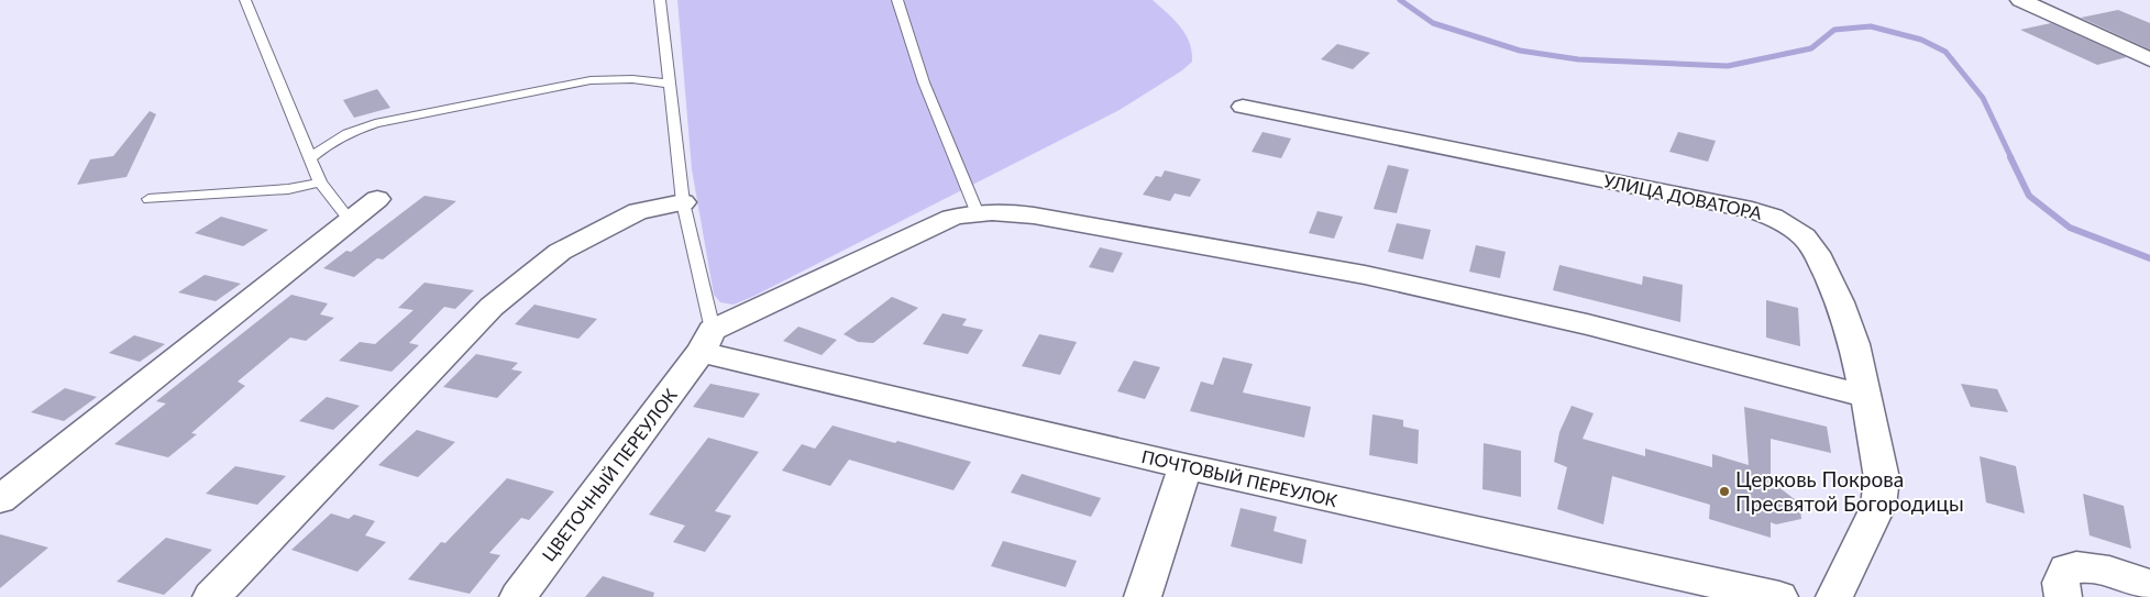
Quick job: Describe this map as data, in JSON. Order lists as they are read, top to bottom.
{
  "streets": {
    "street": ["УЛИЦА ДОВАТОРА", "ЦВЕТОЧНЫЙ ПЕРЕУЛОК", "ПОЧТОВЫЙ ПЕРЕУЛОК"]
  },
  "crossings": [
    ["ЦВЕТОЧНЫЙ ПЕРЕУЛОК", "ПОЧТОВЫЙ ПЕРЕУЛОК"]
  ],
  "places": ["Церковь Покрова Пресвятой Богородицы"]
}
